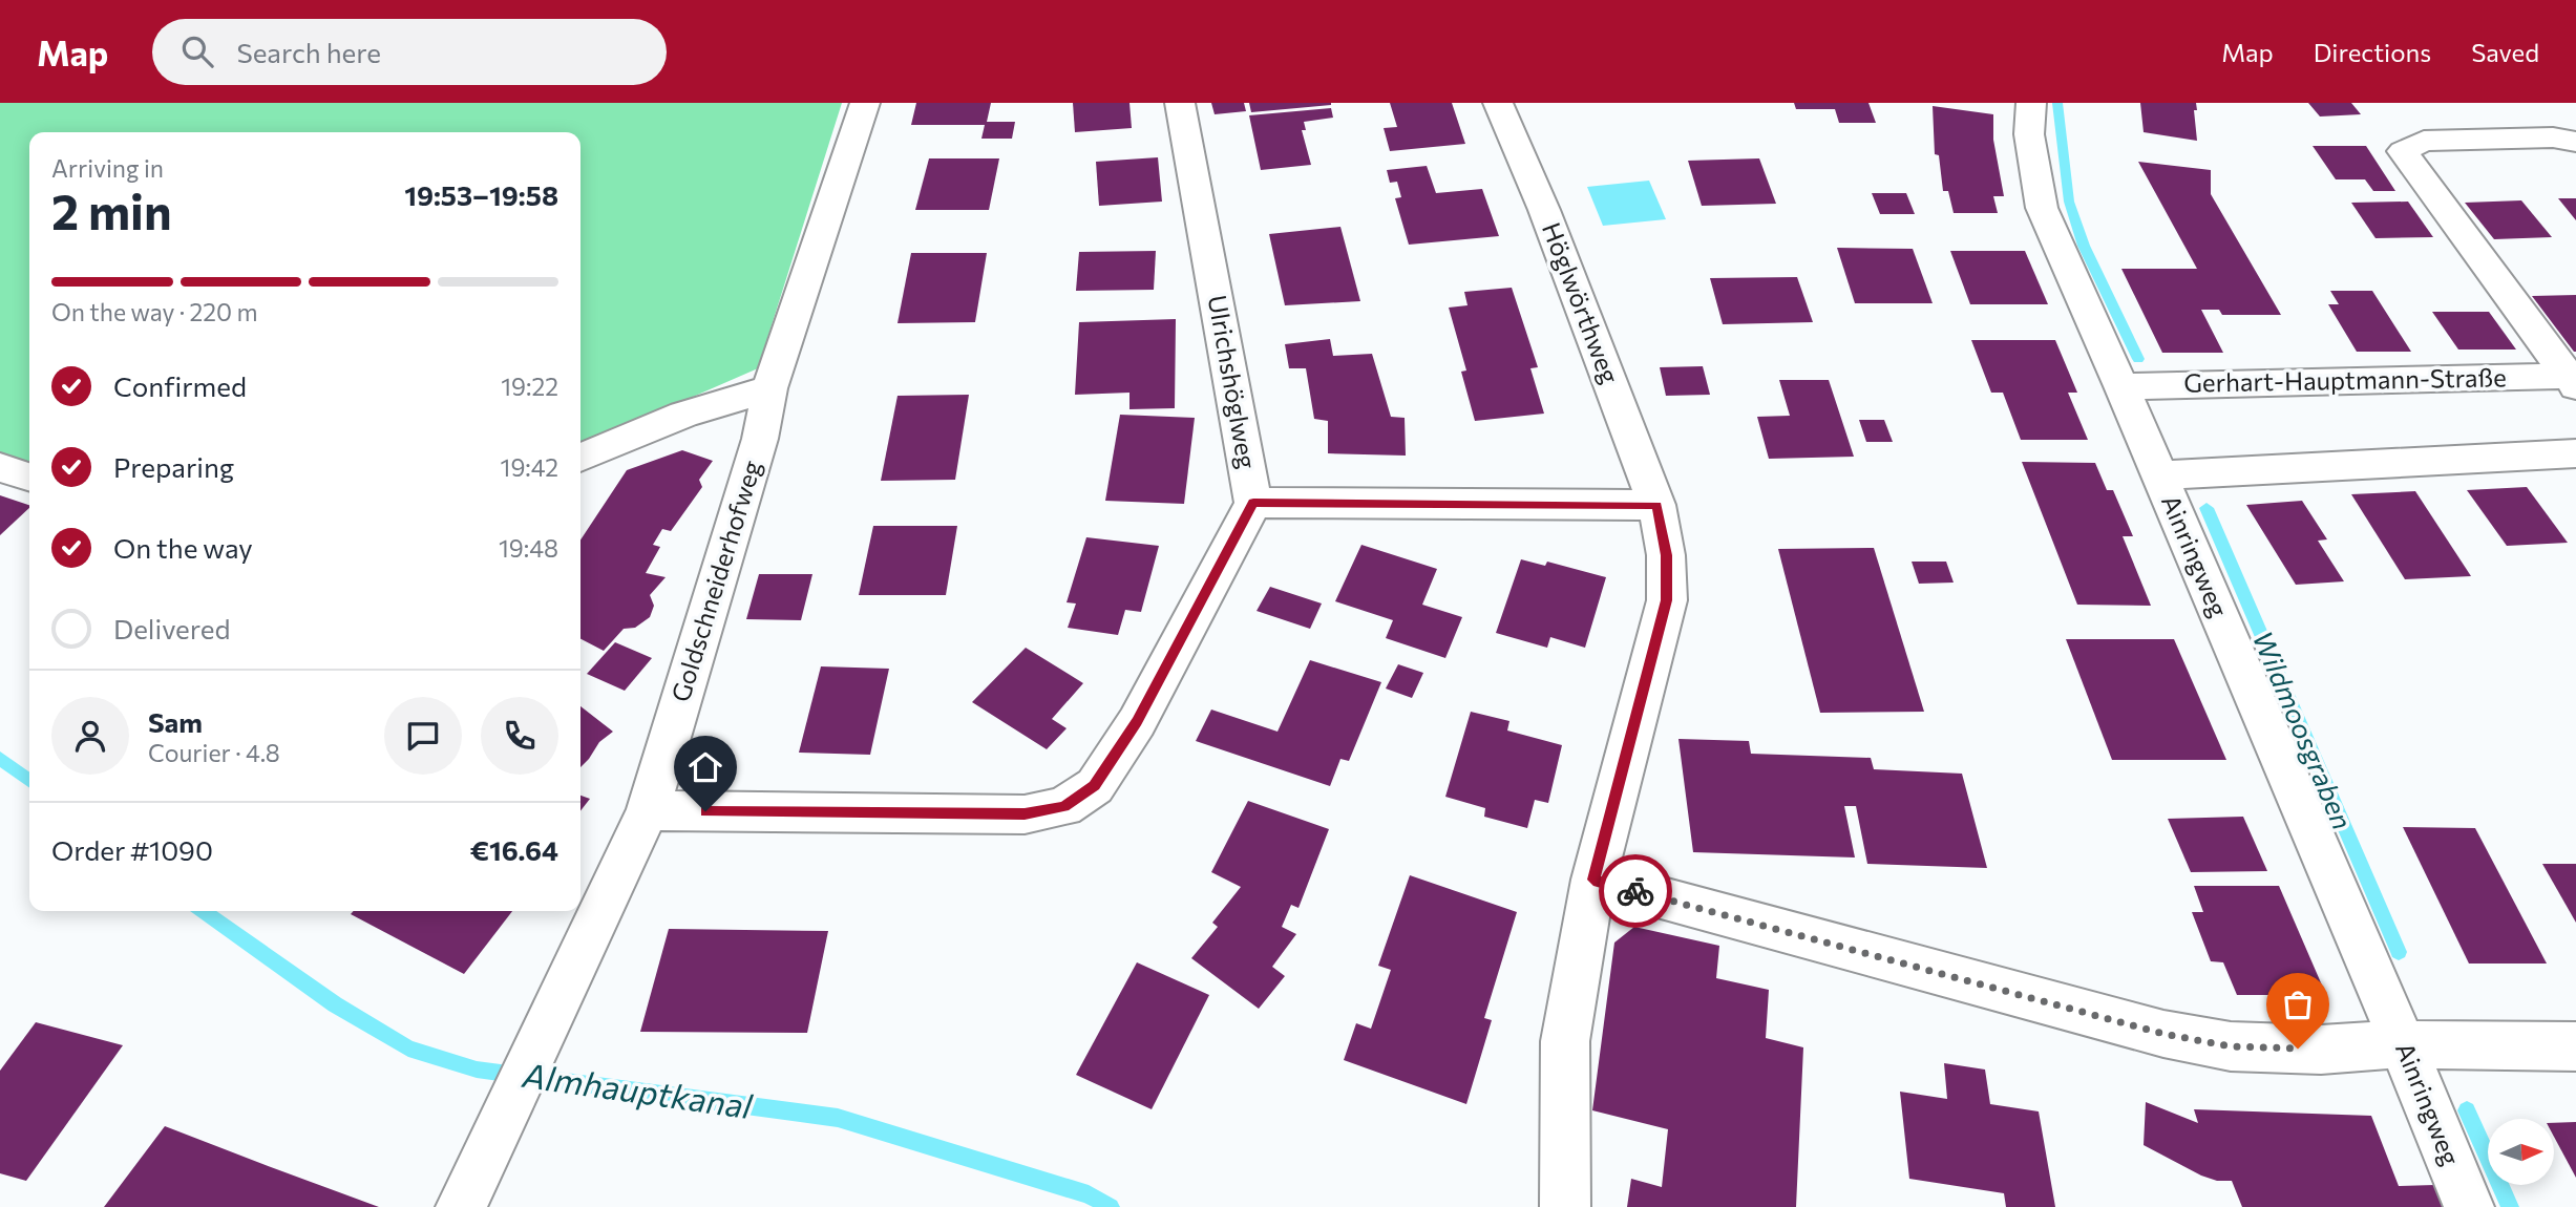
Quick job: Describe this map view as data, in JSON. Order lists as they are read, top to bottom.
{
  "streets": {
    "street": [
      "Höglwörthweg",
      "Gerhart-Hauptmann-Straße",
      "Ulrichshöglweg",
      "Ainringweg",
      "Goldschneiderhofweg"
    ]
  },
  "crossings": [
    ["Gerhart-Hauptmann-Straße", "Ainringweg"],
    ["Ulrichshöglweg", "Goldschneiderhofweg"]
  ],
  "water": ["Wildmoosgraben", "Almhauptkanal"],
  "north": "right",
  "page": {
    "header": "Map",
    "search": "Search here",
    "nav": ["Map", "Directions", "Saved"],
    "heading": ["2 min", "Arriving in", "19:53–19:58"],
    "panel": [
      "Sam",
      "Courier · 4.8",
      "Order #1090",
      "€16.64"
    ],
    "bar": "On the way · 220 m",
    "list": [
      ["Confirmed", "19:22"],
      ["Preparing", "19:42"],
      ["On the way", "19:48"],
      "Delivered"
    ]
  }
}
